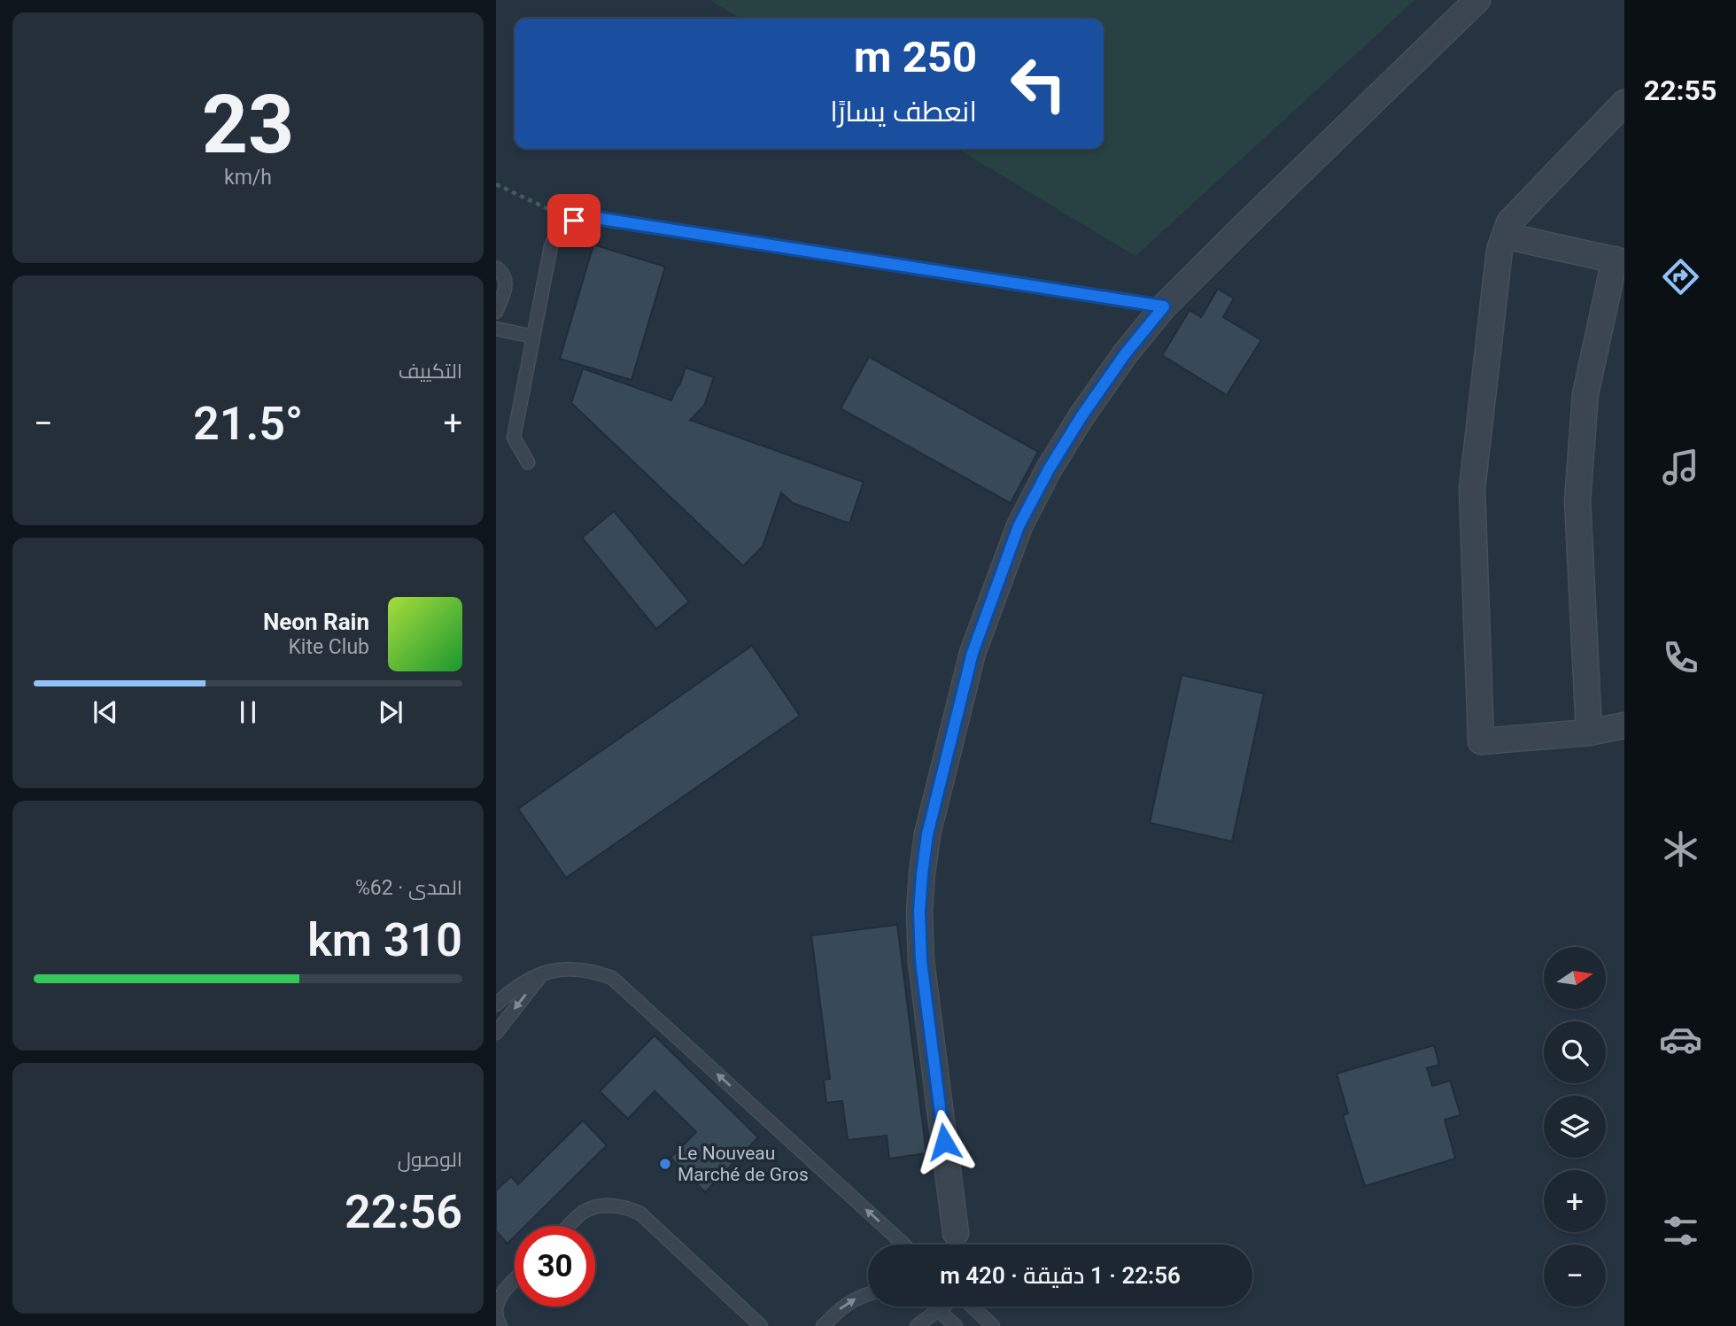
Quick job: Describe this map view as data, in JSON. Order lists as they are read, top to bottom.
{
  "places": ["Le Nouveau Marché de Gros"],
  "north": "right",
  "page": {
    "tabs": "22:55",
    "tile": [
      ["23", "km/h"],
      "التكييف",
      ["المدى · 62%", "310 km"],
      ["الوصول", "22:56"]
    ],
    "turn": ["250 m", "انعطف يسارًا"],
    "heat": ["−", "21.5°", "+"],
    "song": ["Neon Rain", "Kite Club"],
    "map_buttons": ["+", "−"],
    "limit": "30",
    "trip": "22:56 · 1 دقيقة · 420 m"
  }
}
